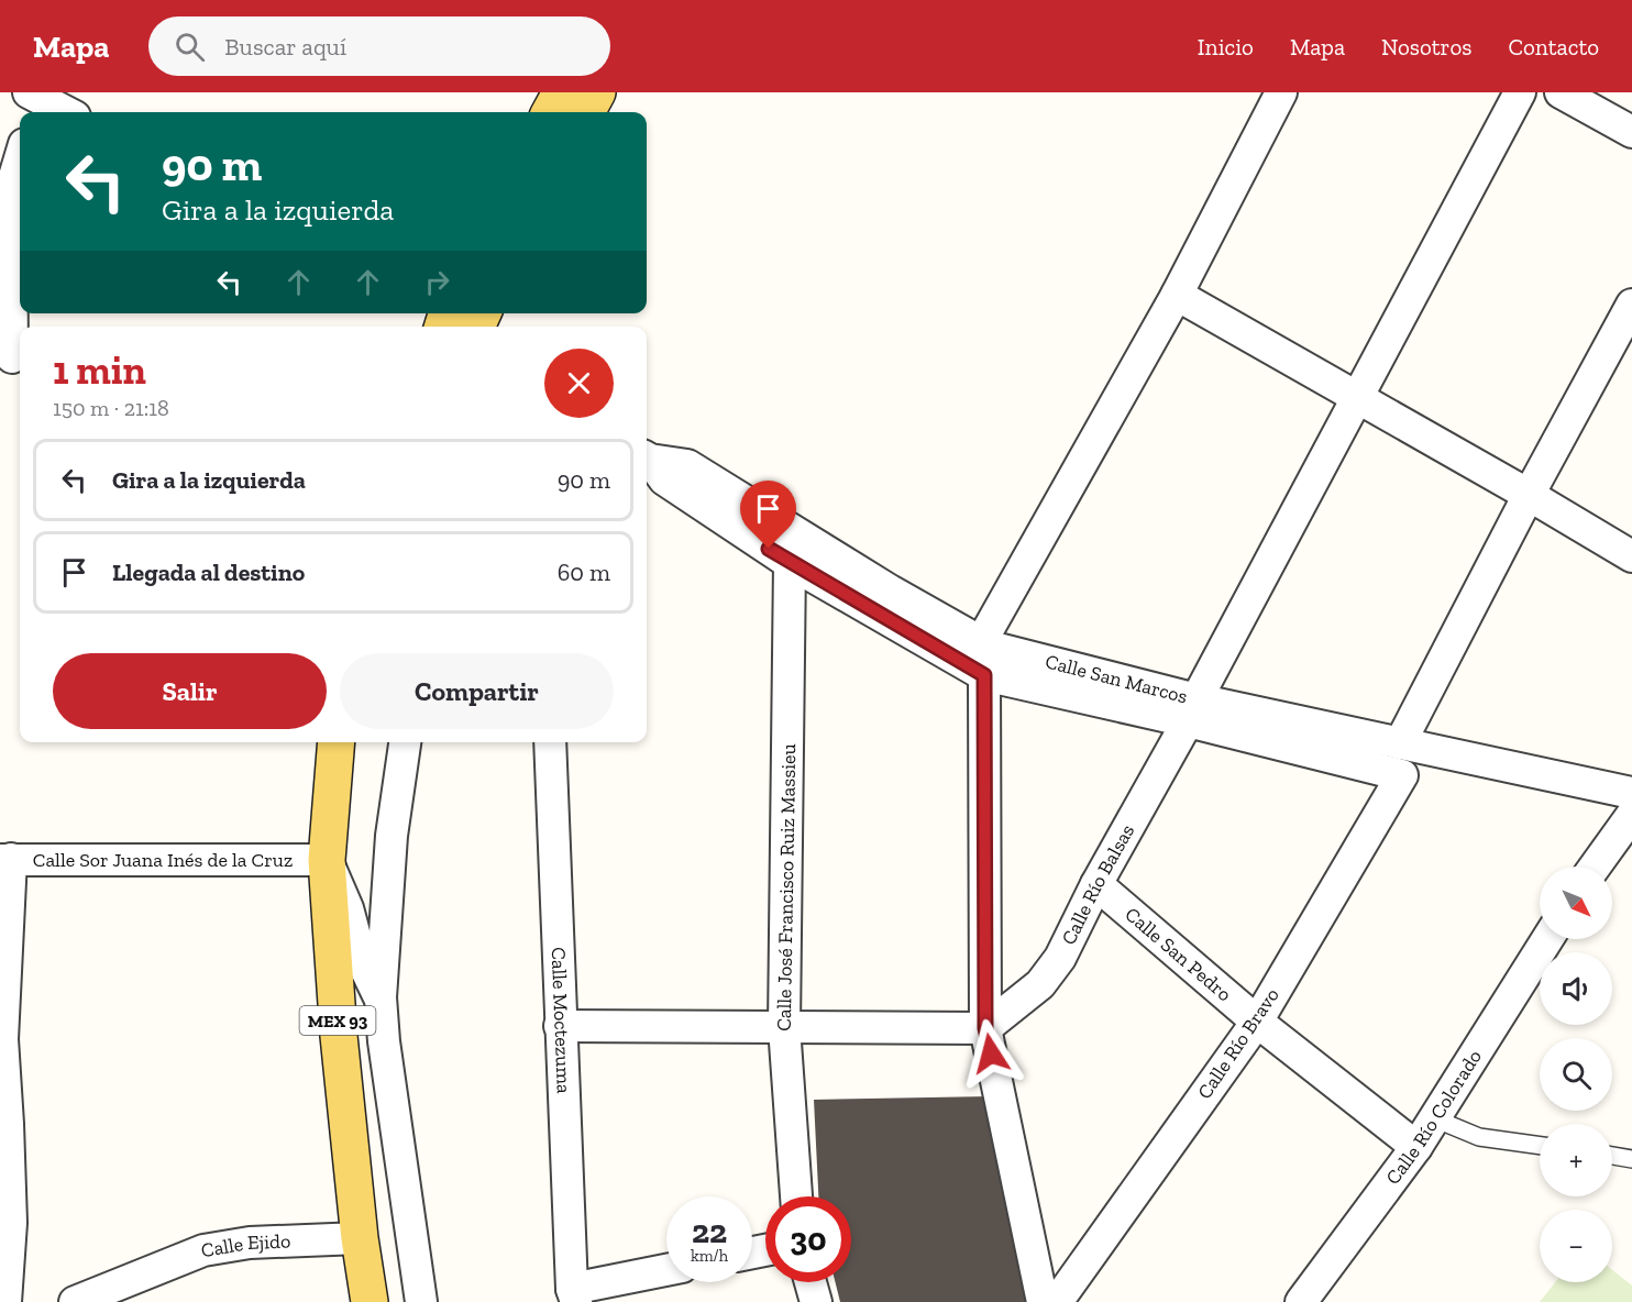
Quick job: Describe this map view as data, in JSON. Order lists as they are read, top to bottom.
{
  "streets": {
    "main road": ["MEX 93"],
    "street": [
      "Calle San Marcos",
      "Calle Sor Juana Inés de la Cruz",
      "Calle Río Balsas",
      "Calle José Francisco Ruiz Massieu",
      "Calle San Pedro",
      "Calle Moctezuma",
      "Calle Río Bravo",
      "Calle Río Colorado",
      "Calle Ejido"
    ]
  },
  "crossings": [
    ["Calle San Marcos", "Calle Río Balsas"],
    ["Calle San Marcos", "Calle Río Bravo"],
    ["Calle Sor Juana Inés de la Cruz", "MEX 93"],
    ["Calle Río Balsas", "Calle San Pedro"],
    ["Calle Río Balsas", "Calle Río Bravo"],
    ["Calle San Pedro", "Calle Río Bravo"],
    ["Calle San Pedro", "Calle Río Colorado"],
    ["MEX 93", "Calle Ejido"]
  ],
  "north": "bottom right",
  "page": {
    "header": "Mapa",
    "search": "Buscar aquí",
    "nav": [
      "Inicio",
      "Mapa",
      "Nosotros",
      "Contacto"
    ],
    "turn": ["90 m", "Gira a la izquierda"],
    "heading": ["1 min", "150 m · 21:18"],
    "list": [
      {
        "name": "Gira a la izquierda",
        "value": "90 m"
      },
      {
        "name": "Llegada al destino",
        "value": "60 m"
      }
    ],
    "buttons": ["Salir", "Compartir"],
    "map_buttons": ["+", "−"],
    "speed": "22 km/h",
    "limit": "30"
  }
}
